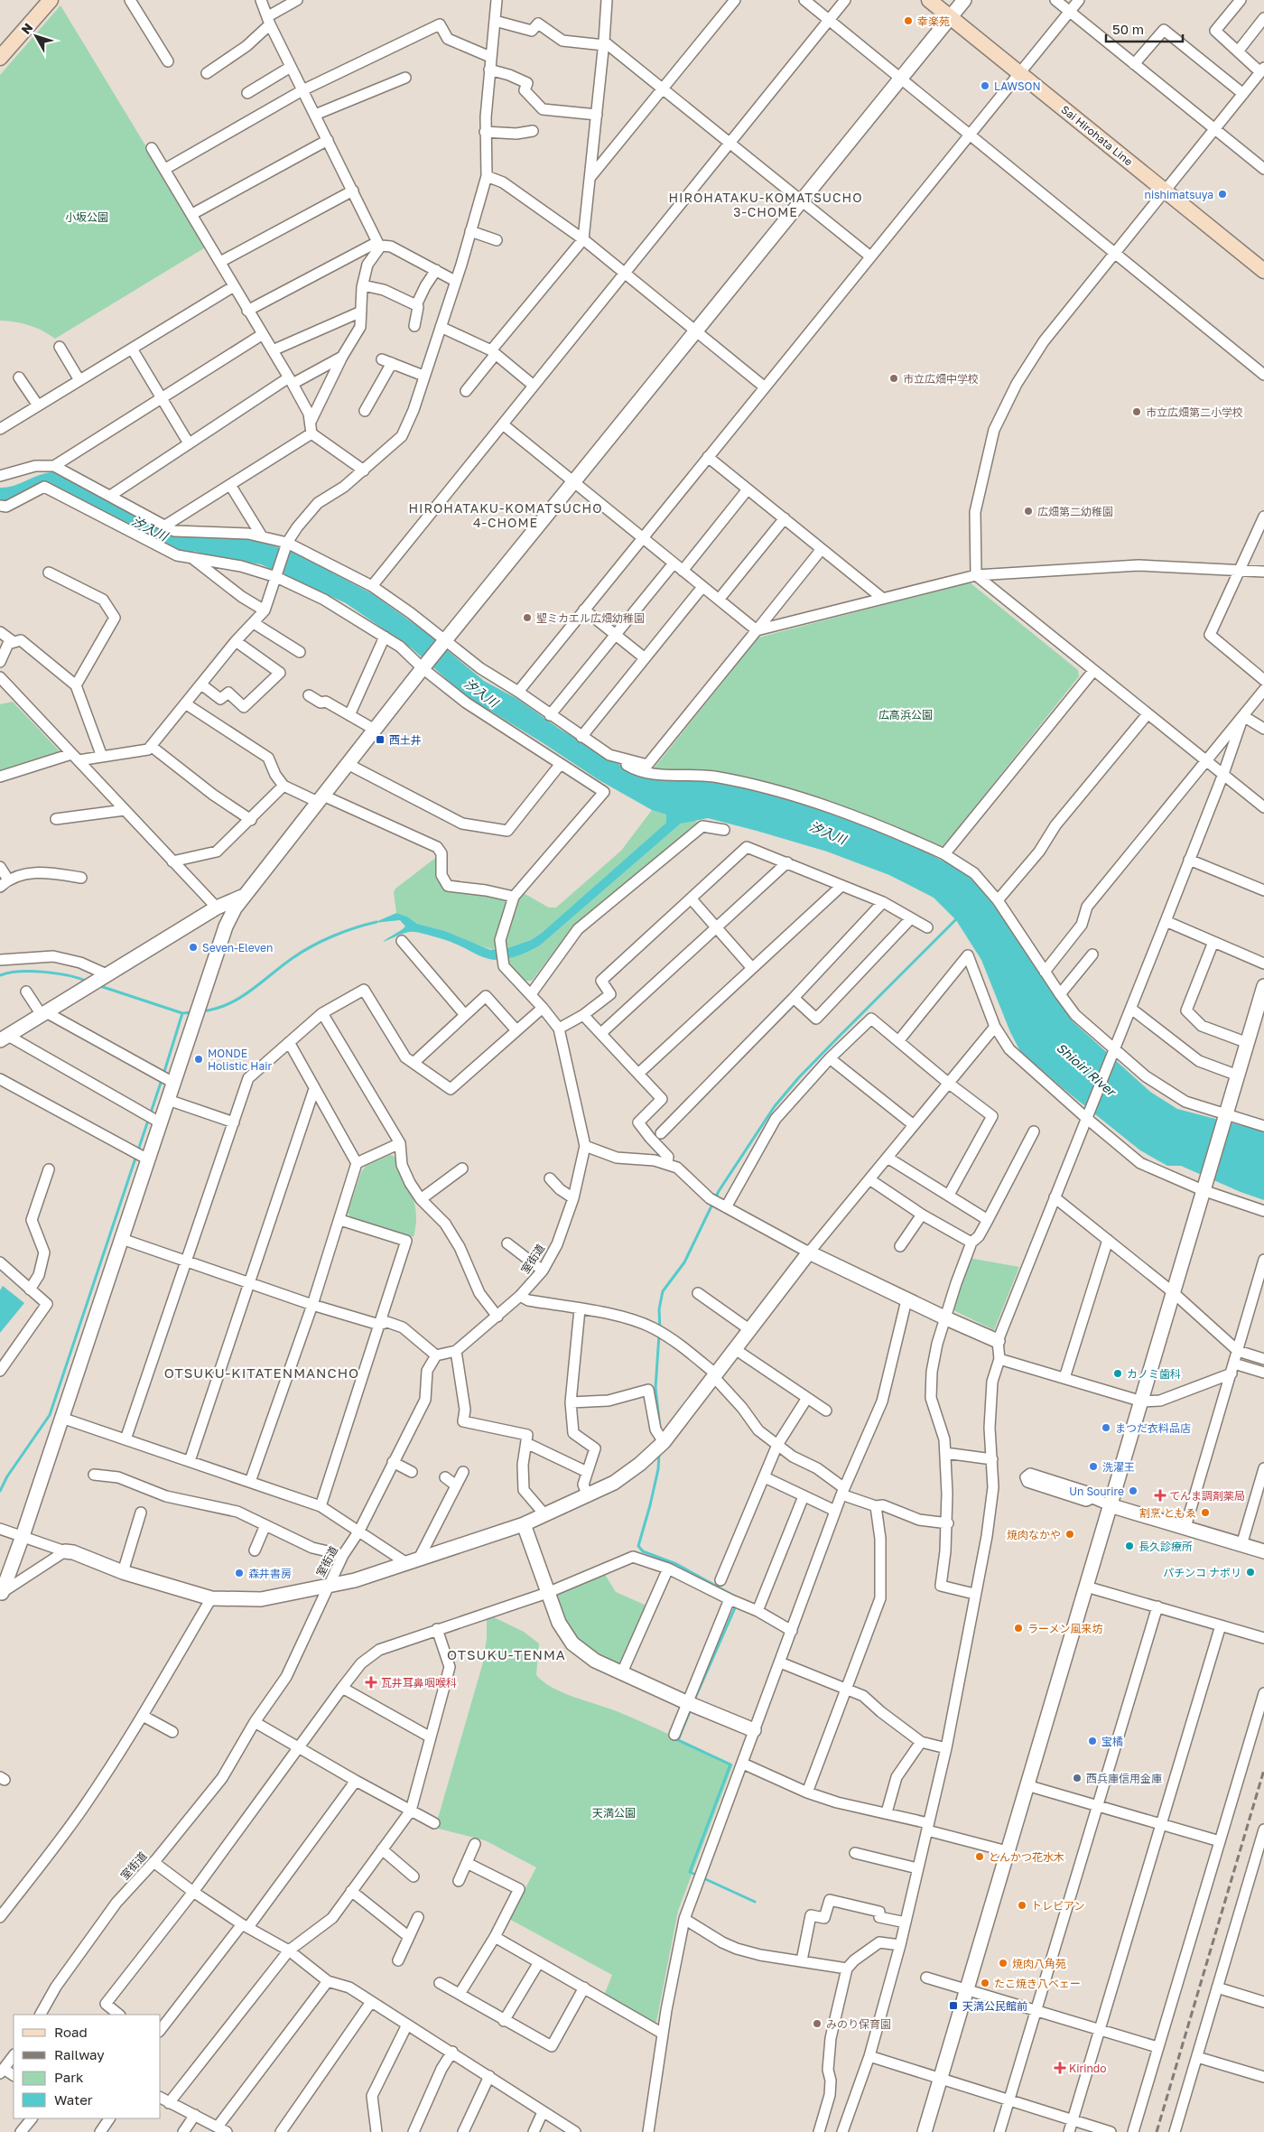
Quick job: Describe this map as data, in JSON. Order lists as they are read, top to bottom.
{
  "streets": {
    "main road": ["Sai Hirohata Line"],
    "street": ["室街道"]
  },
  "districts": [
    "HIROHATAKU-KOMATSUCHO 3-CHOME",
    "HIROHATAKU-KOMATSUCHO 4-CHOME",
    "OTSUKU-KITATENMANCHO",
    "OTSUKU-TENMA"
  ],
  "water": ["汐入川", "Shioiri River"],
  "parks": ["小坂公園", "広高浜公園", "天満公園"],
  "places": {
    "other": [
      "幸楽苑",
      "LAWSON",
      "nishimatsuya",
      "市立広畑中学校",
      "市立広畑第二小学校",
      "広畑第二幼稚園",
      "聖ミカエル広畑幼稚園",
      "Seven-Eleven",
      "MONDE Holistic Hair",
      "カノミ歯科",
      "まつだ衣料品店",
      "洗濯王",
      "Un Sourire",
      "割烹 ともゑ",
      "焼肉なかや",
      "長久診療所",
      "パチンコ ナポリ",
      "森井書房",
      "ラーメン風来坊",
      "宝橘",
      "西兵庫信用金庫",
      "とんかつ花水木",
      "トレビアン",
      "焼肉八角苑",
      "たこ焼き八ベェー",
      "みのり保育園"
    ],
    "transit": ["西土井", "天満公民館前"],
    "health": ["てんま調剤薬局", "瓦井耳鼻咽喉科", "Kirindo"]
  },
  "legend": [
    "Road",
    "Railway",
    "Park",
    "Water"
  ],
  "scale_bar": "50 m",
  "north": "top left"
}
